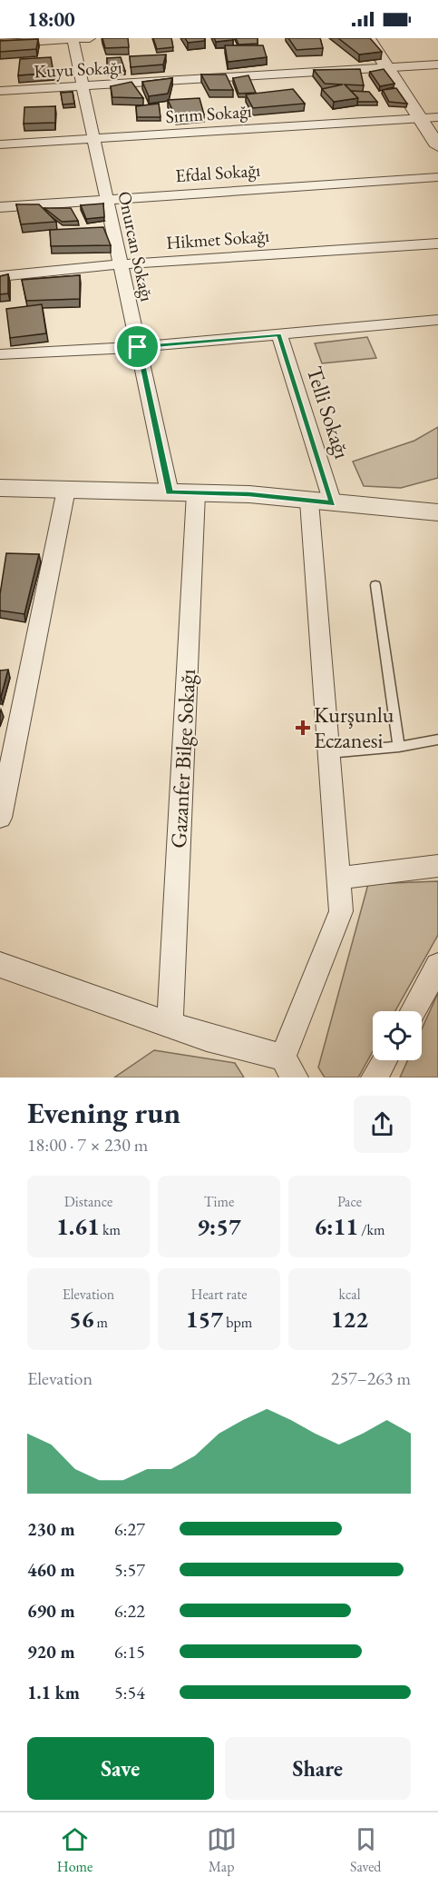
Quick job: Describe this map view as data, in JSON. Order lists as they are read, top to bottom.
{
  "streets": {
    "street": [
      "Kuyu Sokağı",
      "Sırım Sokağı",
      "Efdal Sokağı",
      "Hikmet Sokağı",
      "Onurcan Sokağı",
      "Telli Sokağı",
      "Gazanfer Bilge Sokağı"
    ]
  },
  "crossings": [
    ["Kuyu Sokağı", "Onurcan Sokağı"],
    ["Sırım Sokağı", "Onurcan Sokağı"],
    ["Efdal Sokağı", "Onurcan Sokağı"],
    ["Hikmet Sokağı", "Onurcan Sokağı"]
  ],
  "places": {
    "health": ["Kurşunlu Eczanesi"]
  },
  "page": {
    "status": "18:00",
    "heading": ["Evening run", "18:00 · 7 × 230 m"],
    "stats": [
      ["Distance", "1.61 km"],
      ["Time", "9:57"],
      ["Pace", "6:11 /km"],
      ["Elevation", "56 m"],
      ["Heart rate", "157 bpm"],
      ["kcal", "122"]
    ],
    "chart": ["Elevation", "257–263 m"],
    "list": [
      {
        "name": "230 m",
        "note": "6:27"
      },
      {
        "name": "460 m",
        "note": "5:57"
      },
      {
        "name": "690 m",
        "note": "6:22"
      },
      {
        "name": "920 m",
        "note": "6:15"
      },
      {
        "name": "1.1 km",
        "note": "5:54"
      }
    ],
    "buttons": ["Save", "Share"],
    "tabs": ["Home", "Map", "Saved"]
  }
}
